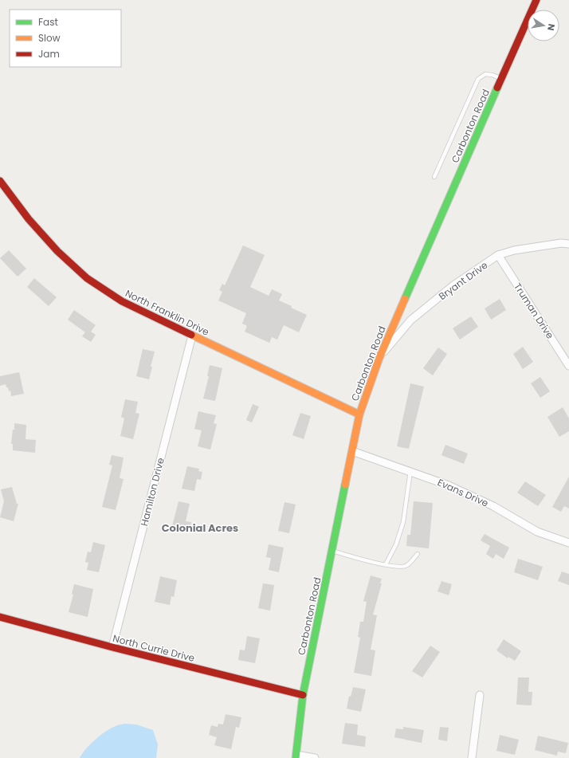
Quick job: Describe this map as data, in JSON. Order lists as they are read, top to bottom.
{
  "streets": {
    "street": [
      "Carbonton Road",
      "Bryant Drive",
      "Truman Drive",
      "North Franklin Drive",
      "Hamilton Drive",
      "Evans Drive",
      "North Currie Drive"
    ]
  },
  "crossings": [
    ["Carbonton Road", "Bryant Drive"],
    ["Carbonton Road", "North Franklin Drive"],
    ["Carbonton Road", "Evans Drive"],
    ["Carbonton Road", "North Currie Drive"],
    ["Bryant Drive", "Truman Drive"],
    ["North Franklin Drive", "Hamilton Drive"],
    ["Hamilton Drive", "North Currie Drive"]
  ],
  "districts": ["Colonial Acres"],
  "legend": ["Fast", "Slow", "Jam"],
  "north": "right"
}
